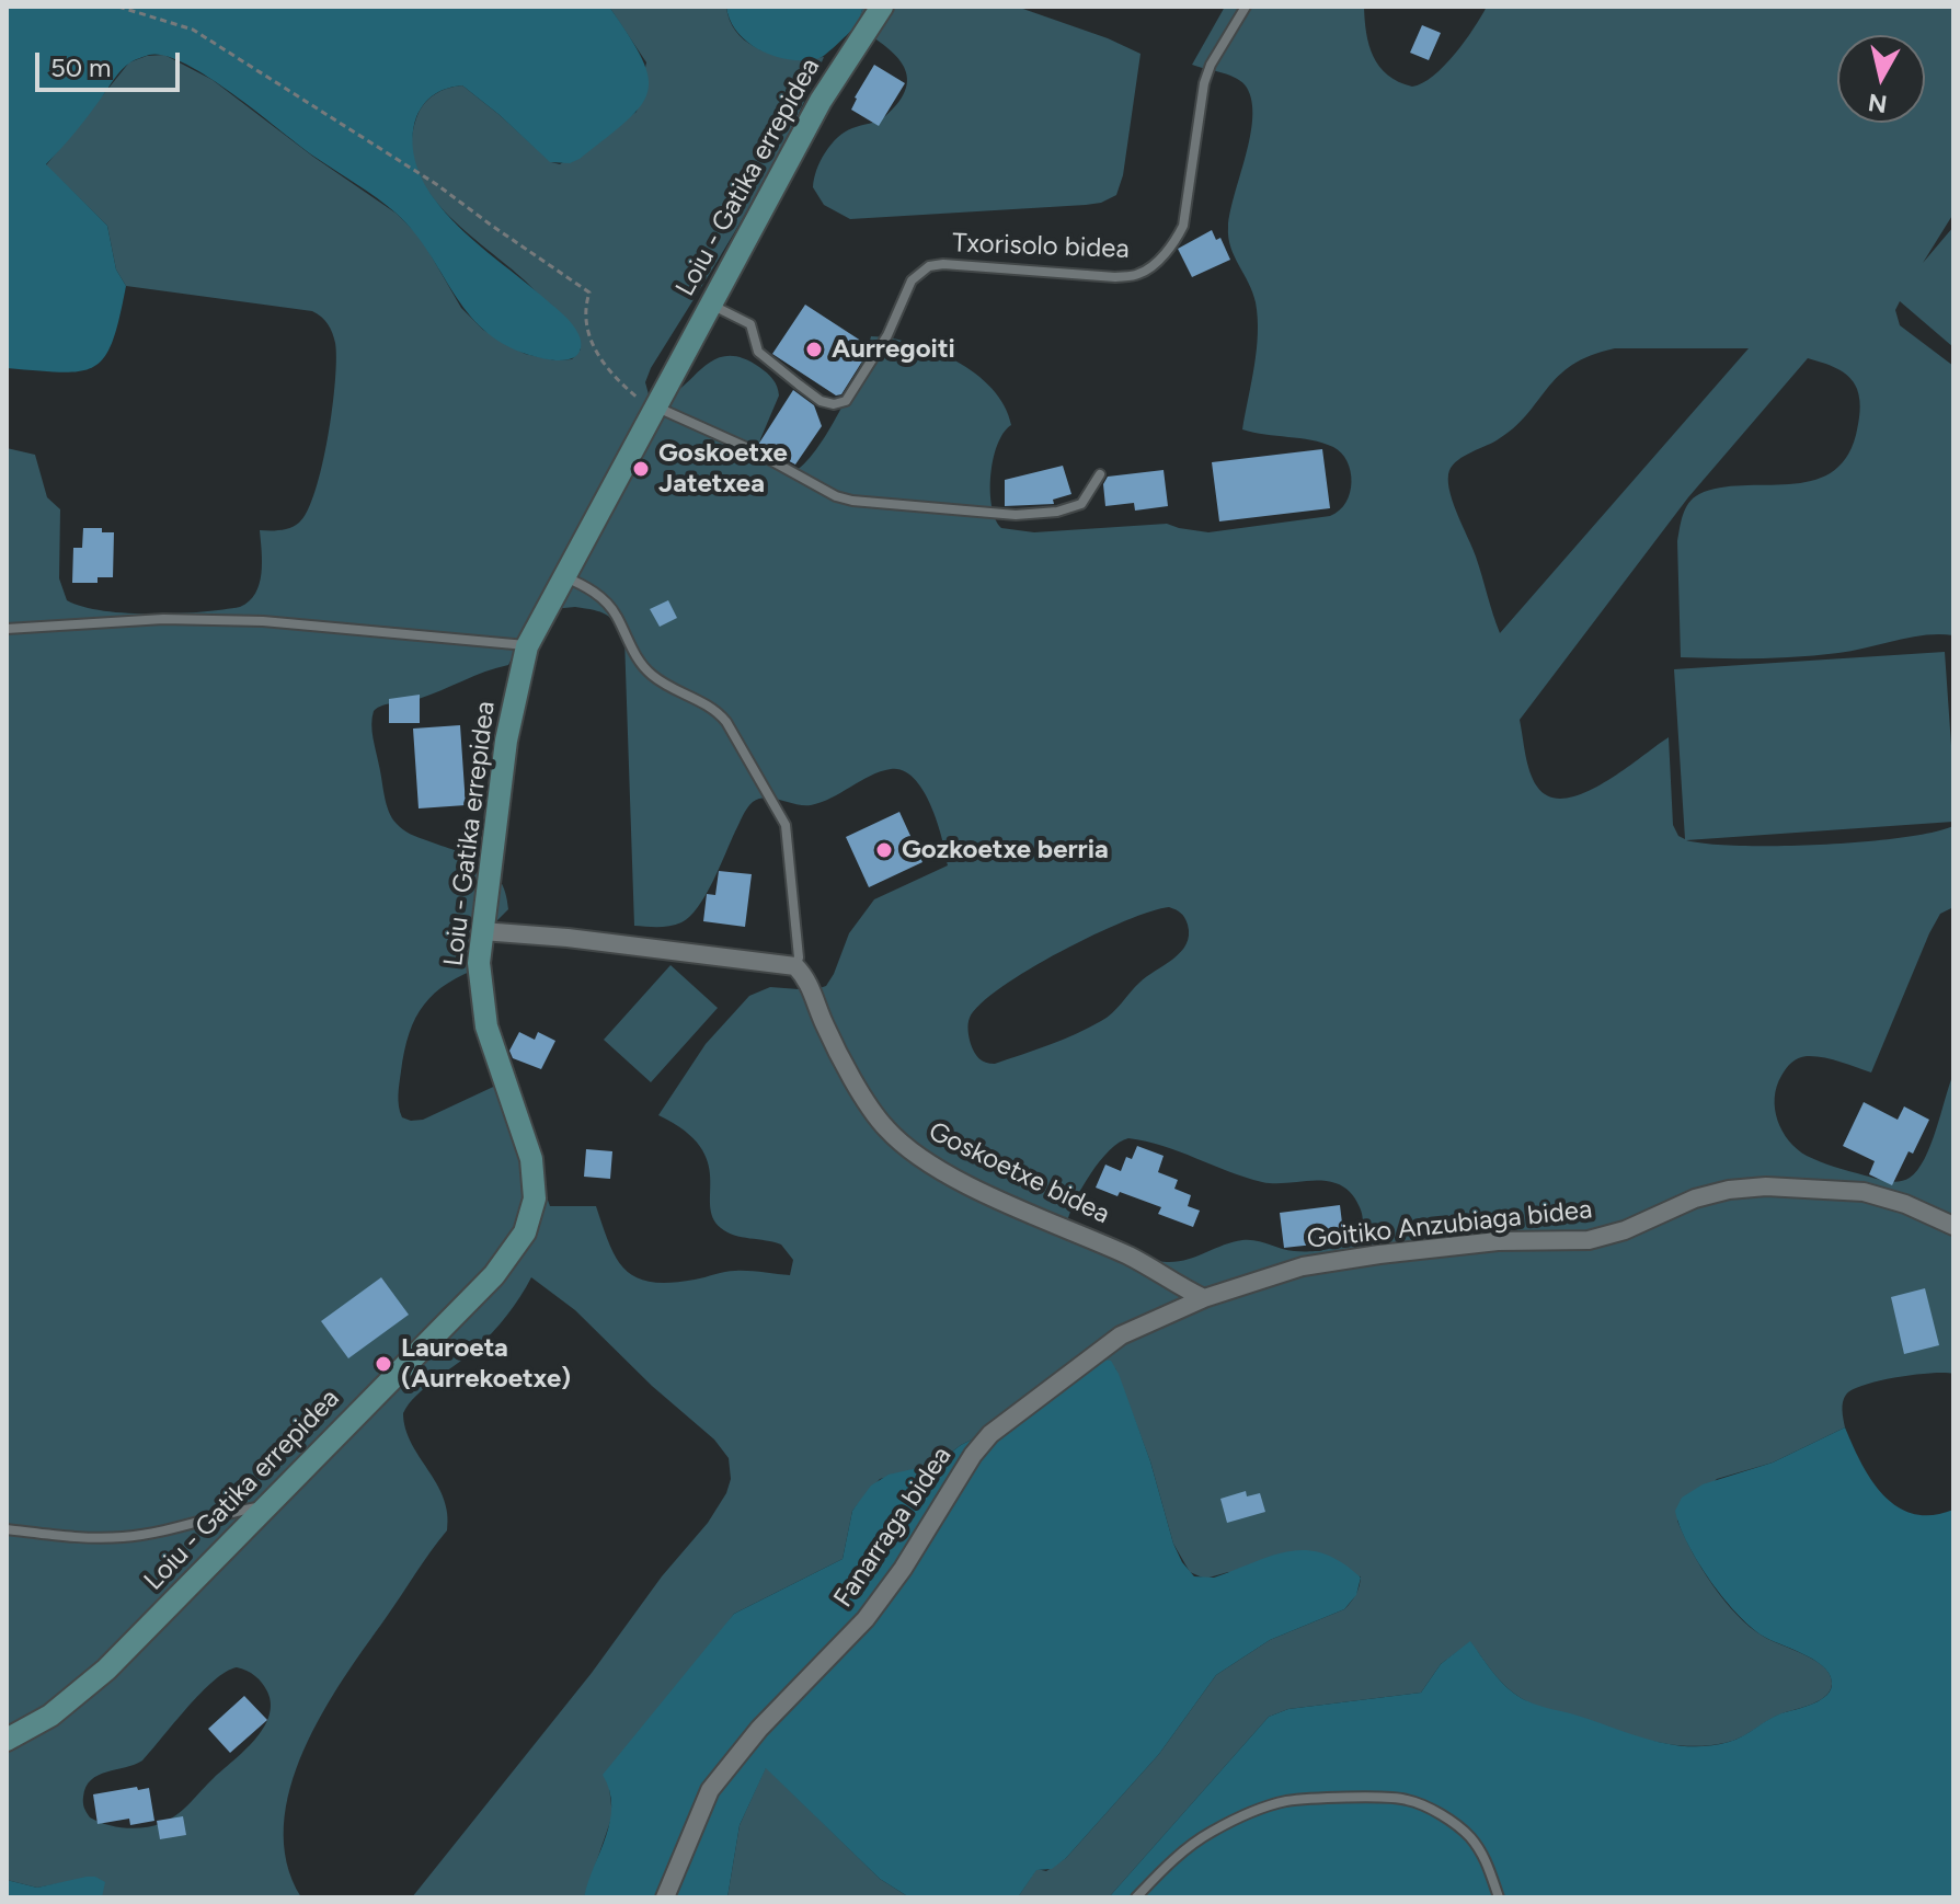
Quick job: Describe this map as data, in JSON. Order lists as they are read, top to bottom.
{
  "streets": {
    "street": [
      "Loiu - Gatika errepidea",
      "Goskoetxe bidea",
      "Goitiko Anzubiaga bidea",
      "Fanarraga bidea"
    ],
    "lane": ["Txorisolo bidea"]
  },
  "crossings": [
    ["Loiu - Gatika errepidea", "Txorisolo bidea"],
    ["Loiu - Gatika errepidea", "Goskoetxe bidea"],
    ["Goskoetxe bidea", "Goitiko Anzubiaga bidea"],
    ["Goskoetxe bidea", "Fanarraga bidea"],
    ["Goitiko Anzubiaga bidea", "Fanarraga bidea"]
  ],
  "places": [
    "Aurregoiti",
    "Goskoetxe Jatetxea",
    "Gozkoetxe berria",
    "Lauroeta (Aurrekoetxe)"
  ],
  "scale_bar": "50 m",
  "north": "bottom"
}
